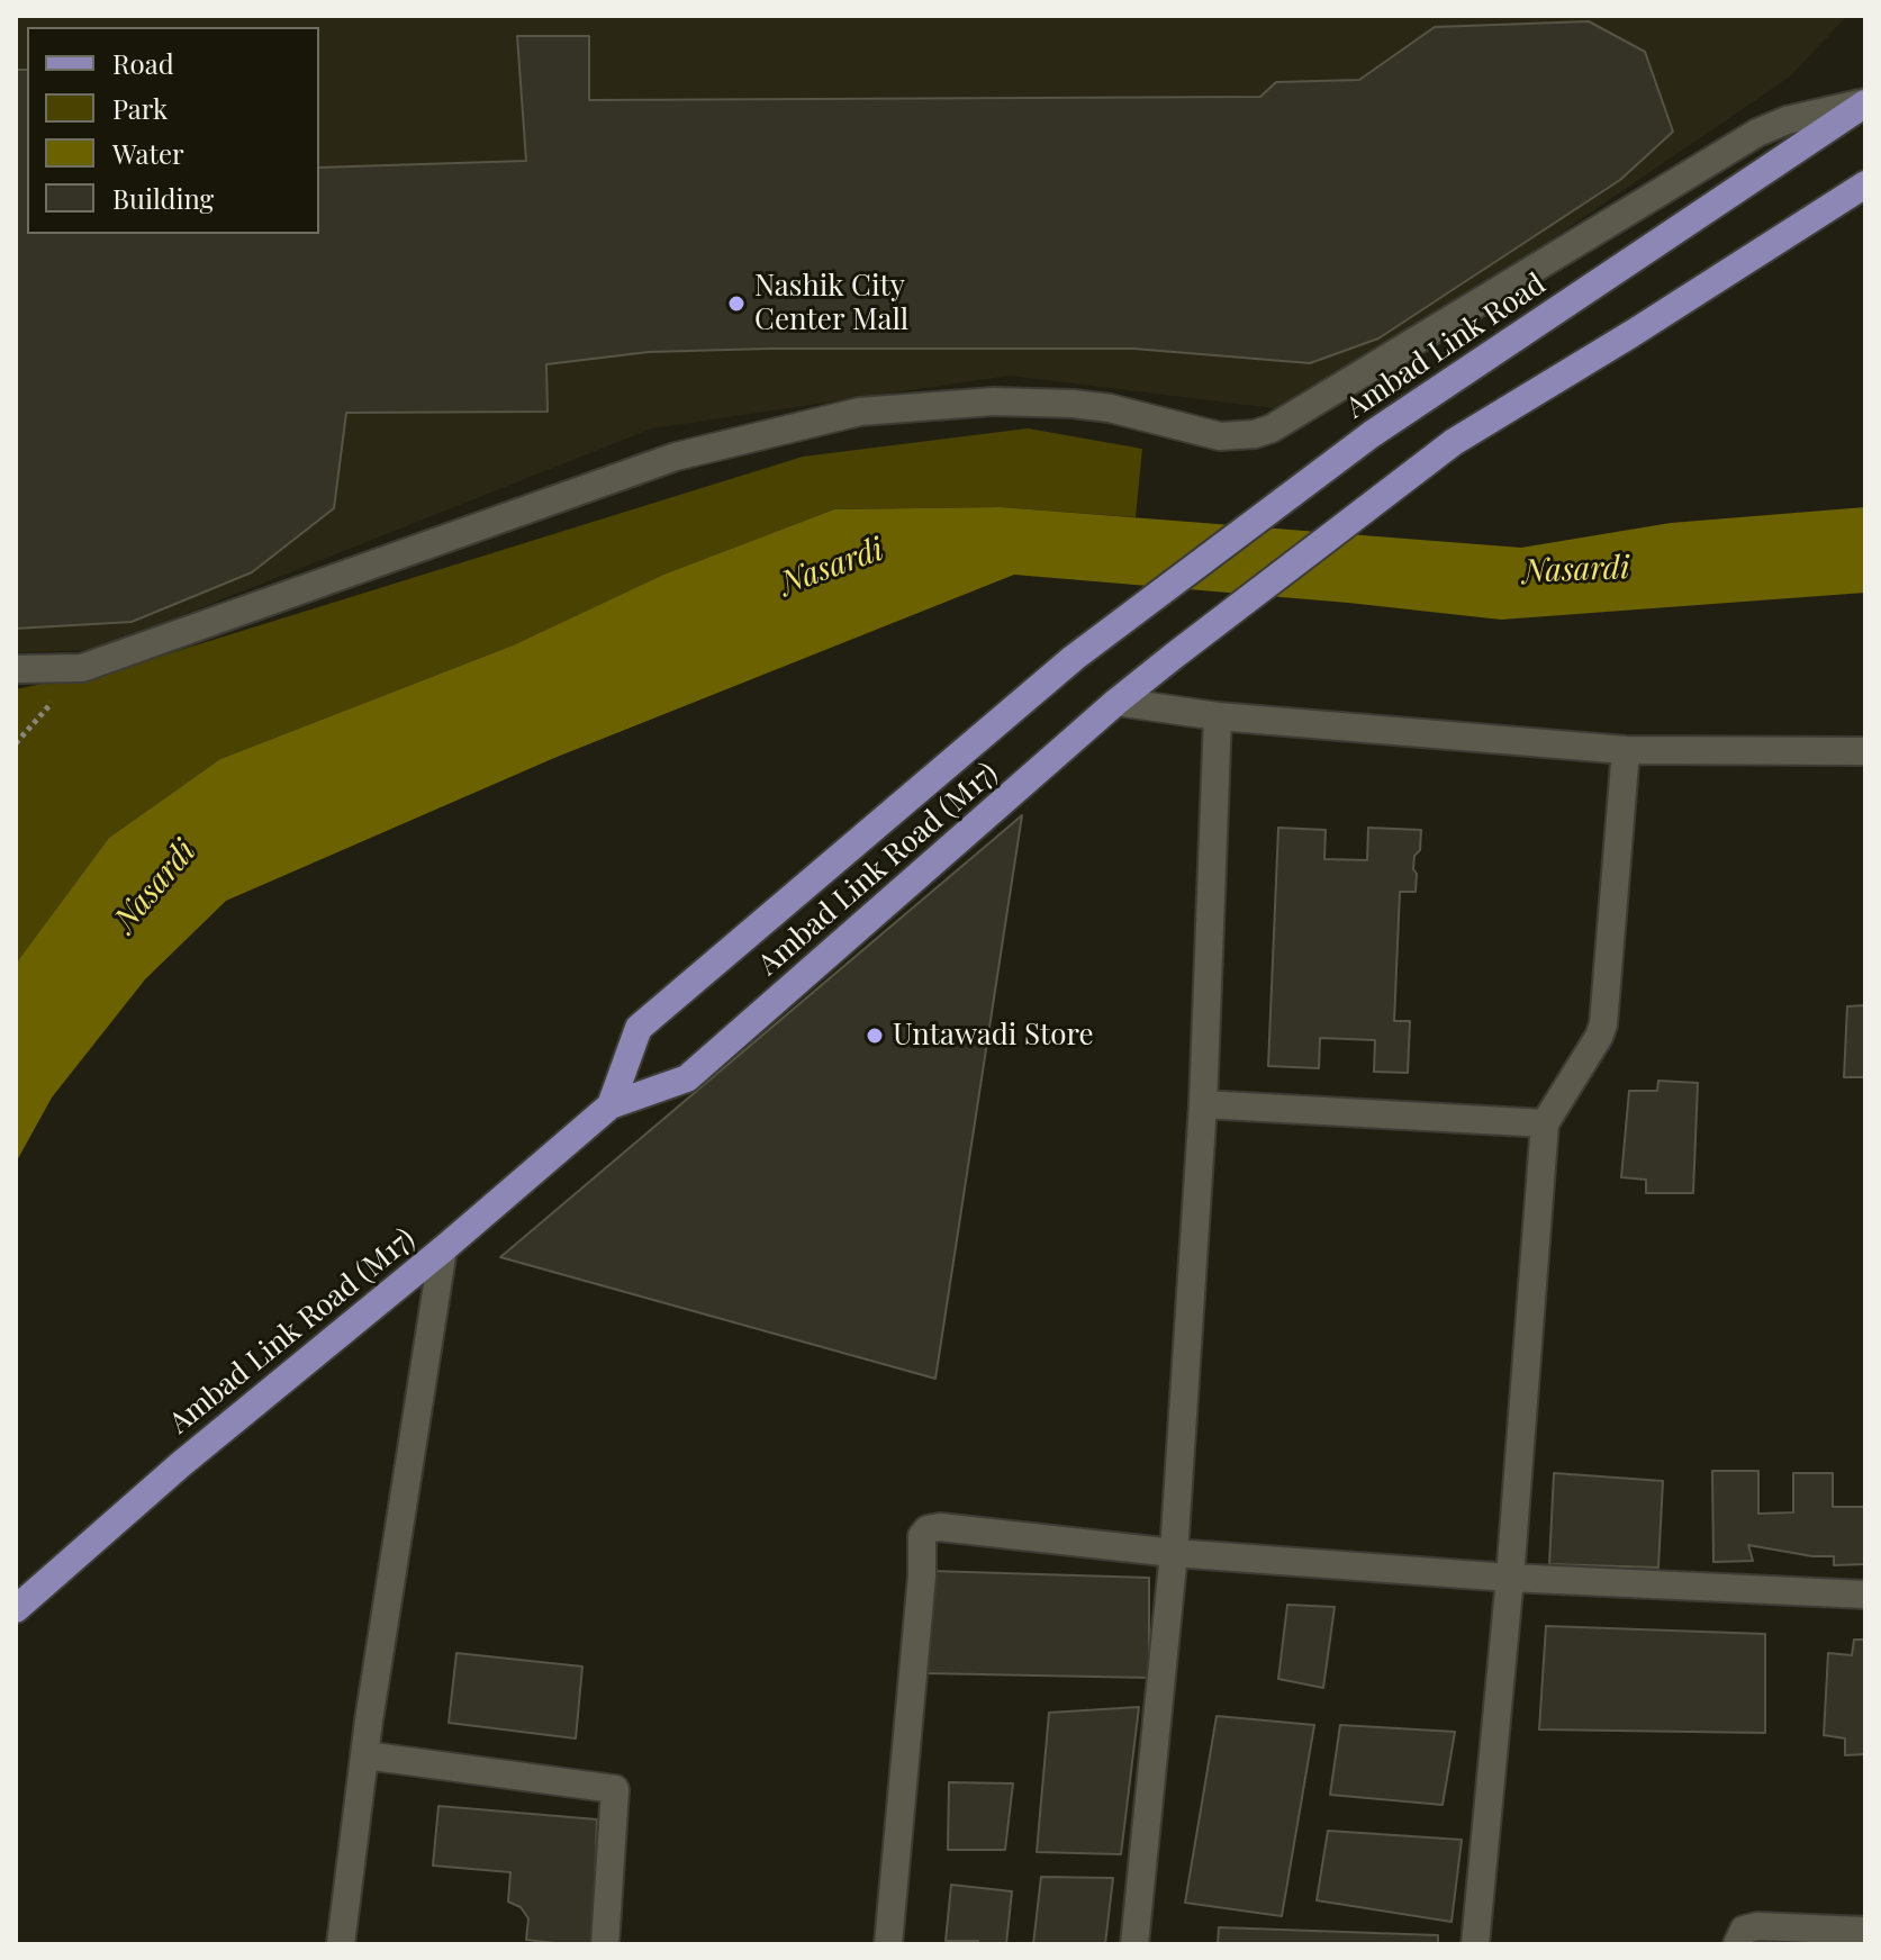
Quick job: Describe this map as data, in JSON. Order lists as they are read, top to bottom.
{
  "streets": {
    "main road": ["Ambad Link Road", "Ambad Link Road (M17)"]
  },
  "crossings": [
    ["Ambad Link Road", "Ambad Link Road (M17)"]
  ],
  "water": ["Nasardi"],
  "places": ["Nashik City Center Mall", "Untawadi Store"],
  "legend": [
    "Road",
    "Park",
    "Water",
    "Building"
  ]
}
